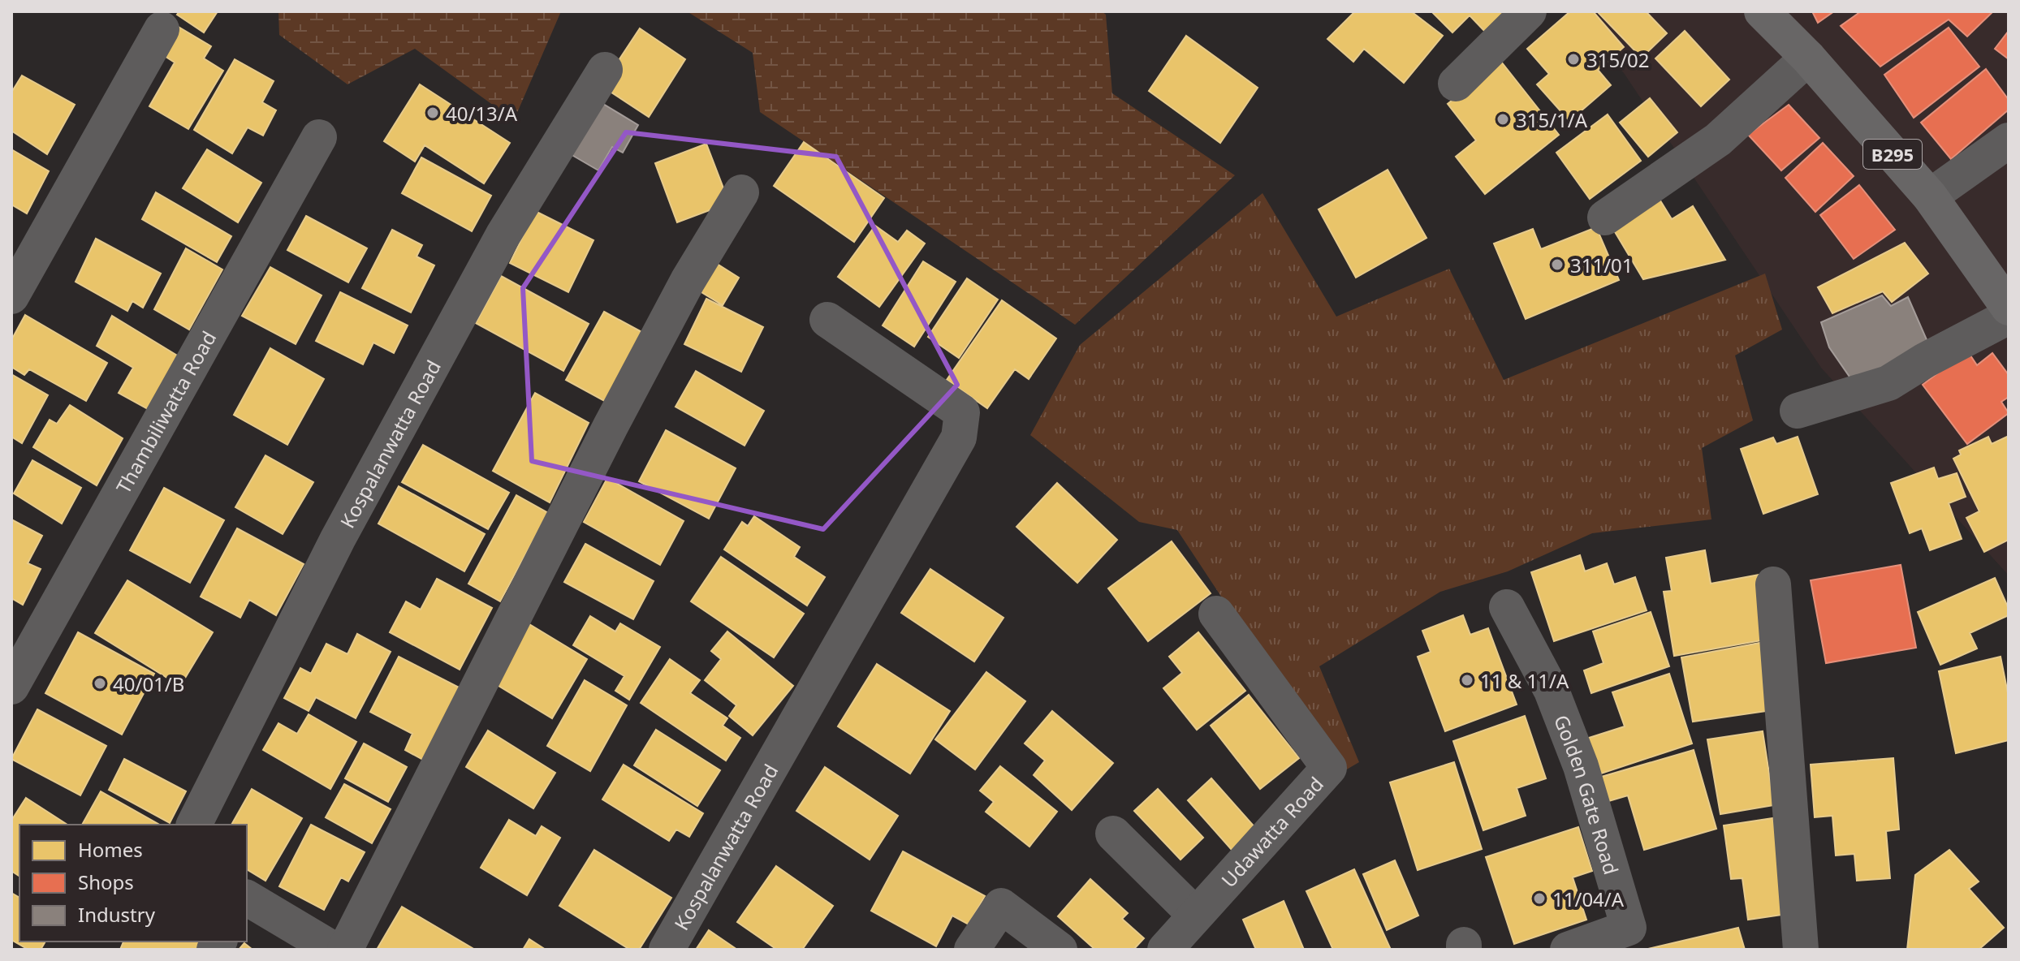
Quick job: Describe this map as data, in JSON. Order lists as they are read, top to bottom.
{
  "streets": {
    "main road": ["B295"],
    "street": [
      "Thambiliwatta Road",
      "Kospalanwatta Road",
      "Golden Gate Road",
      "Udawatta Road"
    ]
  },
  "places": [
    "315/02",
    "40/13/A",
    "315/1/A",
    "311/01",
    "11 & 11/A",
    "40/01/B",
    "11/04/A"
  ],
  "legend": ["Homes", "Shops", "Industry"]
}
